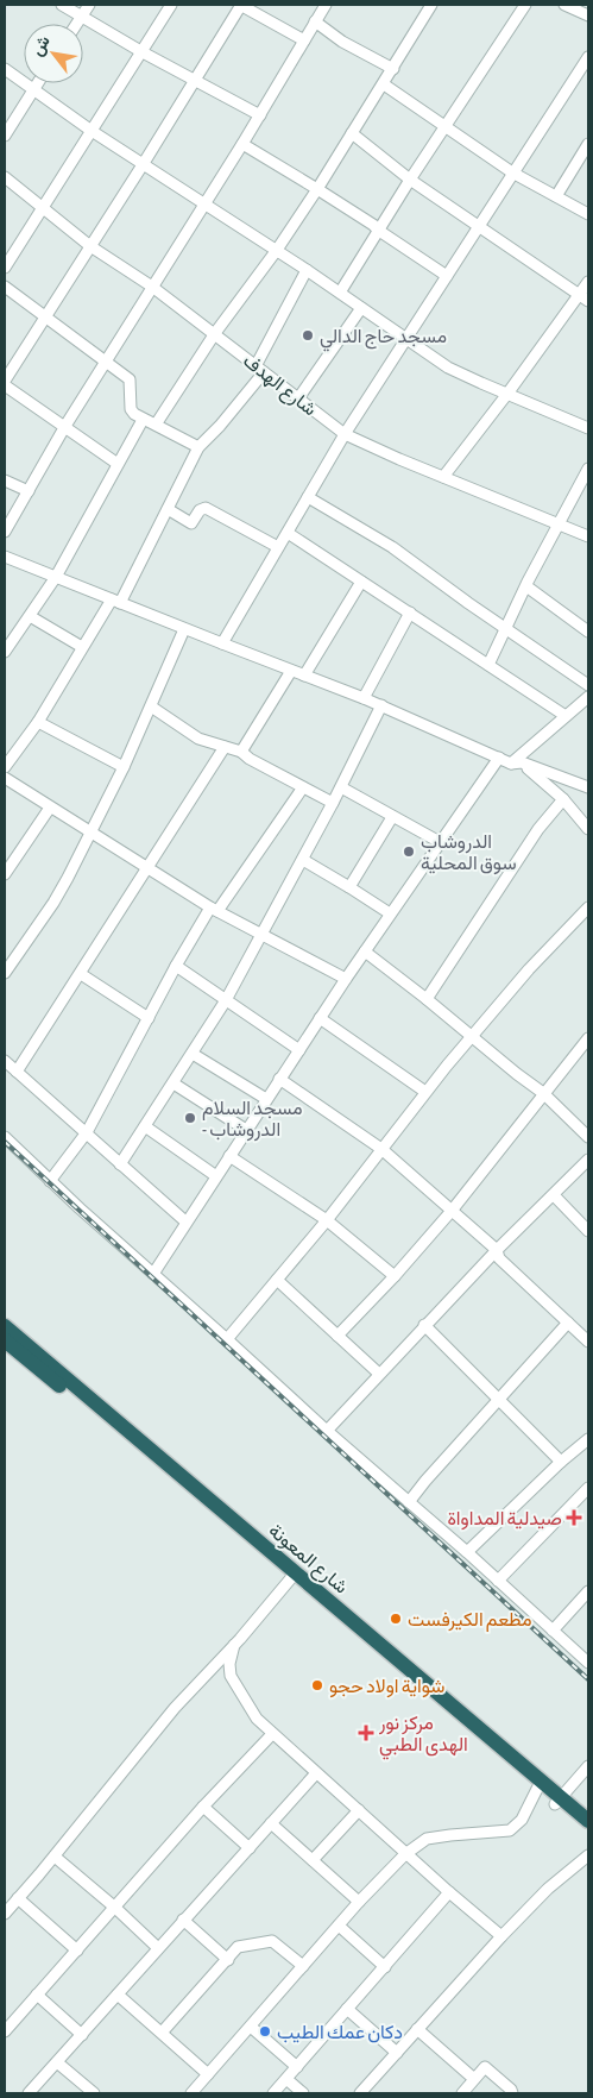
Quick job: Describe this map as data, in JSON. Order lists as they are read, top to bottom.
{
  "streets": {
    "highway": ["شارع المعونة"],
    "street": ["شارع الهدف"]
  },
  "places": {
    "other": [
      "مسجد حاج الدالي",
      "الدروشاب سوق المحلية",
      "مسجد السلام - الدروشاب",
      "مطعم الكيرفست",
      "شواية اولاد حجو",
      "دكان عمك الطيب"
    ],
    "health": ["صيدلية المداواة", "مركز نور الهدى الطبي"]
  },
  "north": "top left"
}
